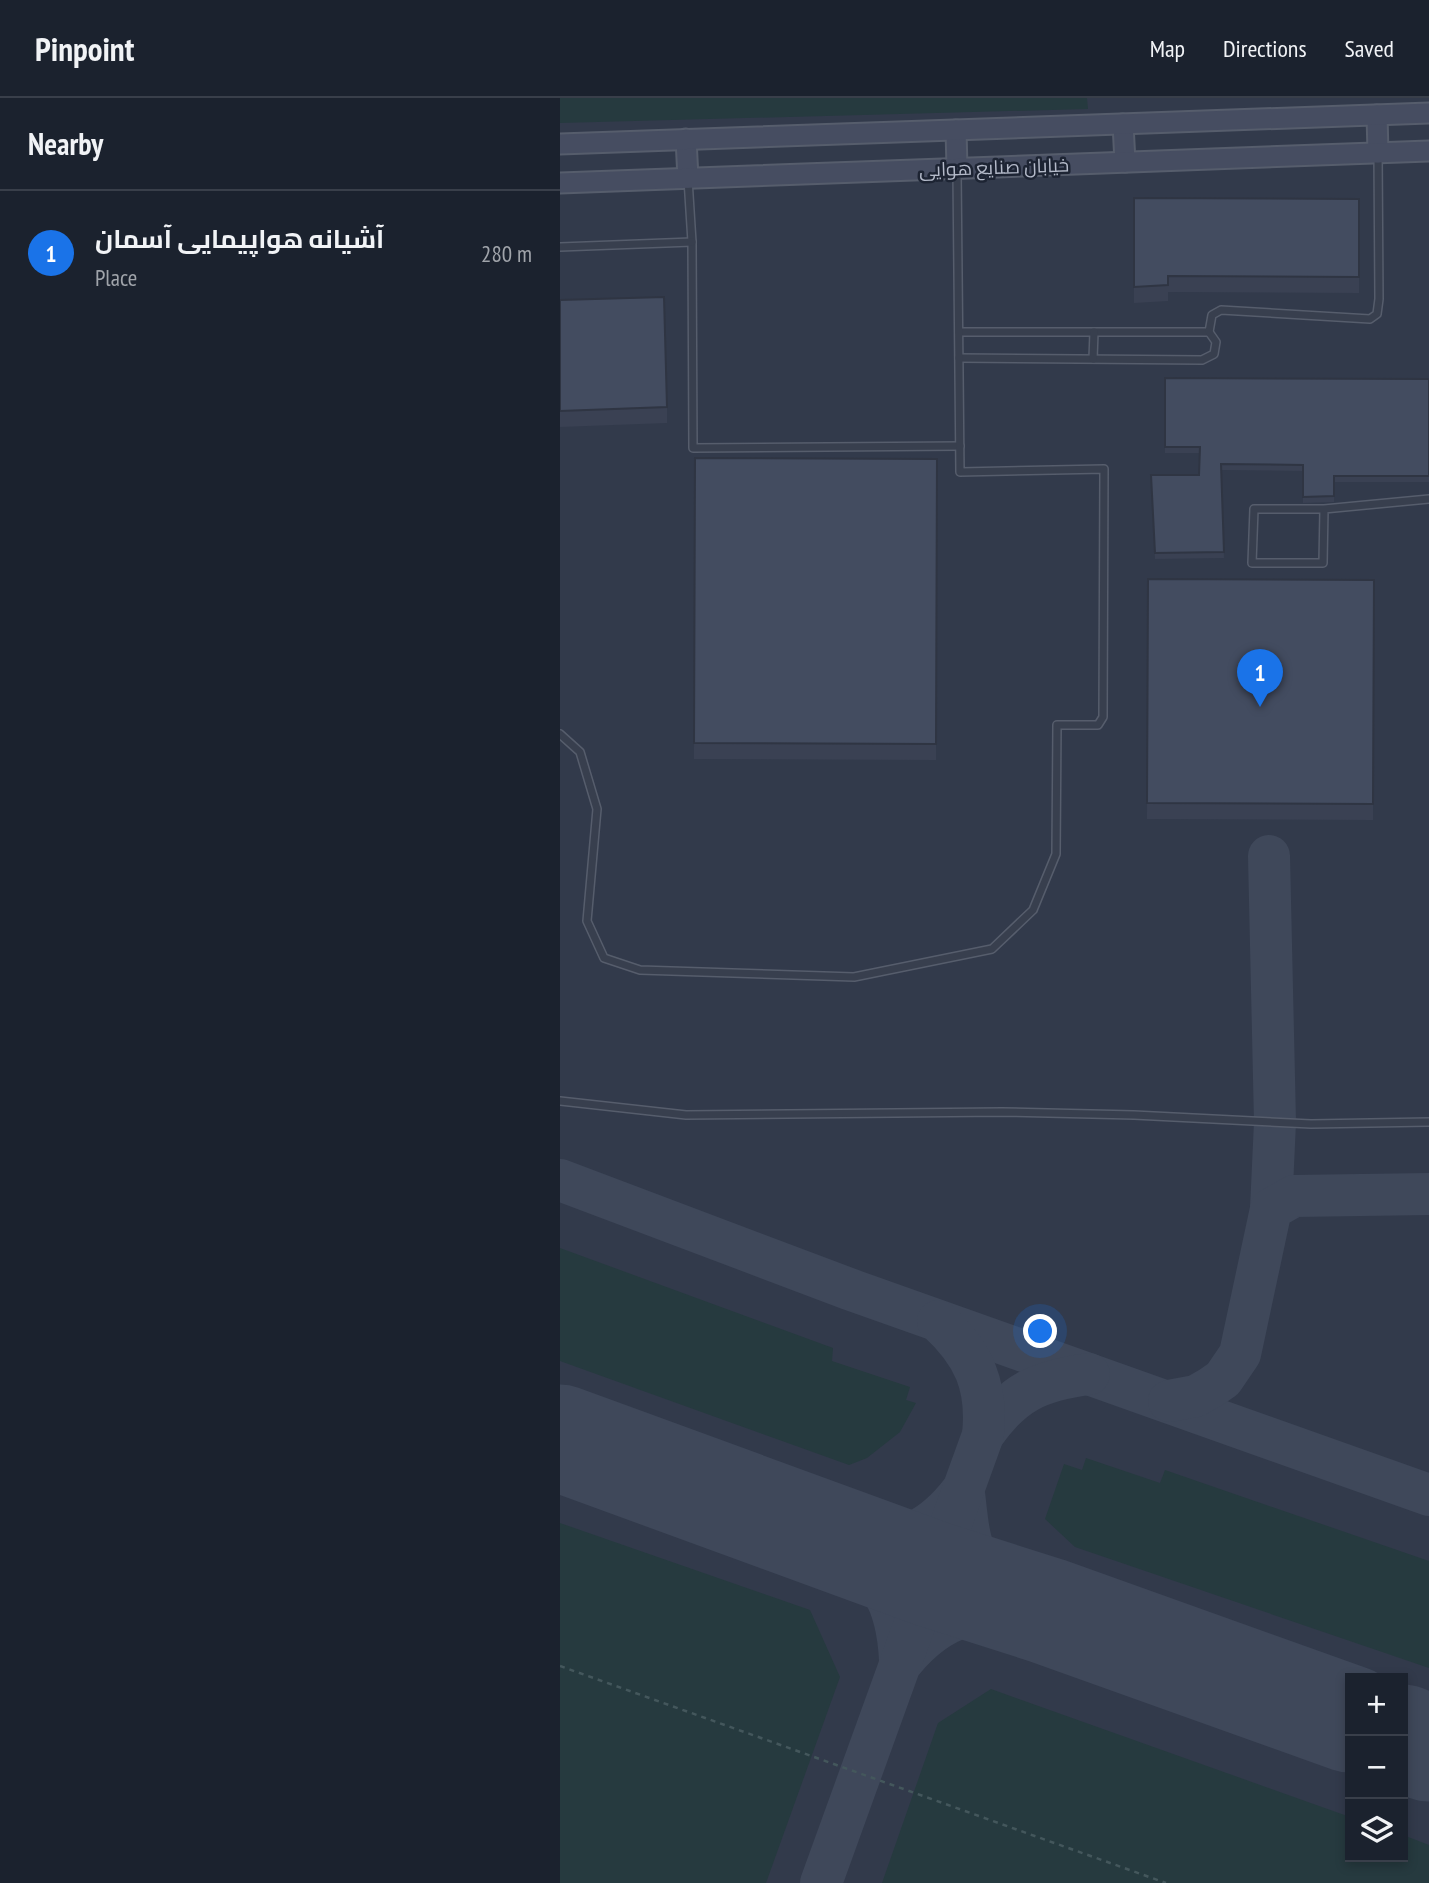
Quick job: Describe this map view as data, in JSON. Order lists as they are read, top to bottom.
{
  "streets": {
    "street": ["خیابان صنایع هوایی"]
  },
  "page": {
    "header": "Pinpoint",
    "nav": ["Map", "Directions", "Saved"],
    "heading": "Nearby",
    "list": [
      {
        "mark": "1",
        "name": "آشیانه هواپیمایی آسمان",
        "note": "Place",
        "value": "280 m"
      }
    ],
    "pins": "1",
    "map_buttons": ["+", "−"]
  }
}
